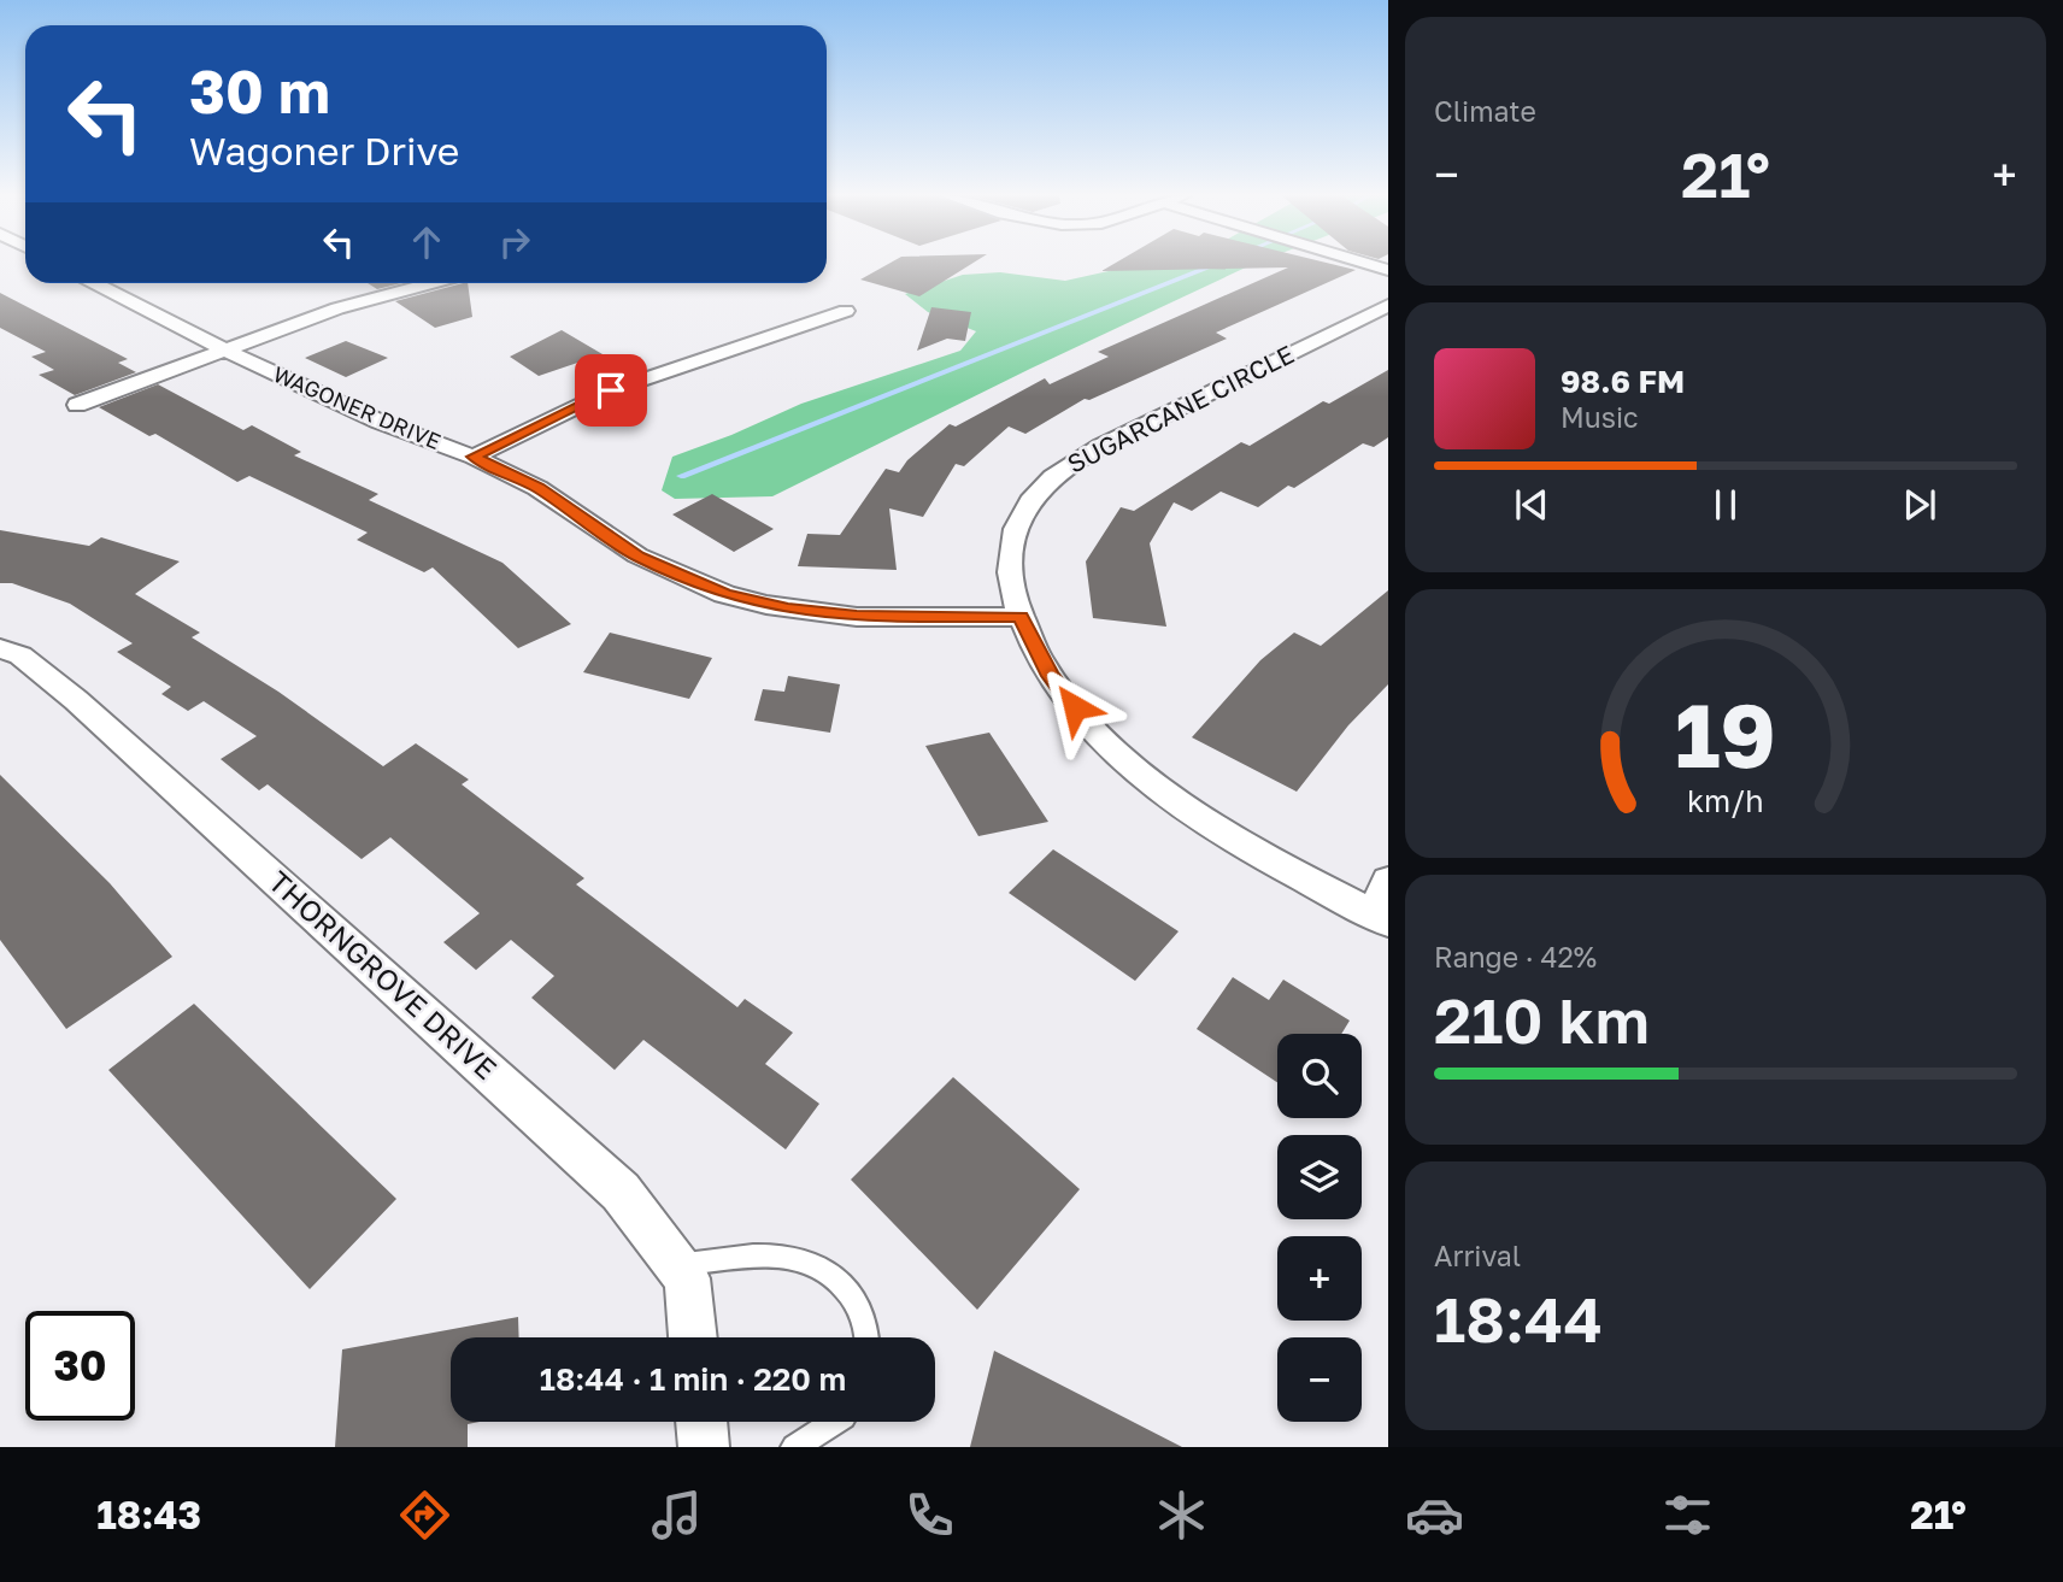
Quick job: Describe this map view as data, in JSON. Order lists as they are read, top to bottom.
{
  "streets": {
    "street": ["WAGONER DRIVE", "SUGARCANE CIRCLE", "THORNGROVE DRIVE"]
  },
  "crossings": [
    ["WAGONER DRIVE", "SUGARCANE CIRCLE"]
  ],
  "page": {
    "tile": [
      "Climate",
      ["Range · 42%", "210 km"],
      ["Arrival", "18:44"]
    ],
    "turn": ["30 m", "Wagoner Drive"],
    "heat": ["−", "21°", "+"],
    "song": ["98.6 FM", "Music"],
    "map_buttons": ["+", "−"],
    "limit": "30",
    "trip": "18:44 · 1 min · 220 m",
    "tabs": ["18:43", "21°"],
    "gauge": ["19", "km/h"]
  }
}
